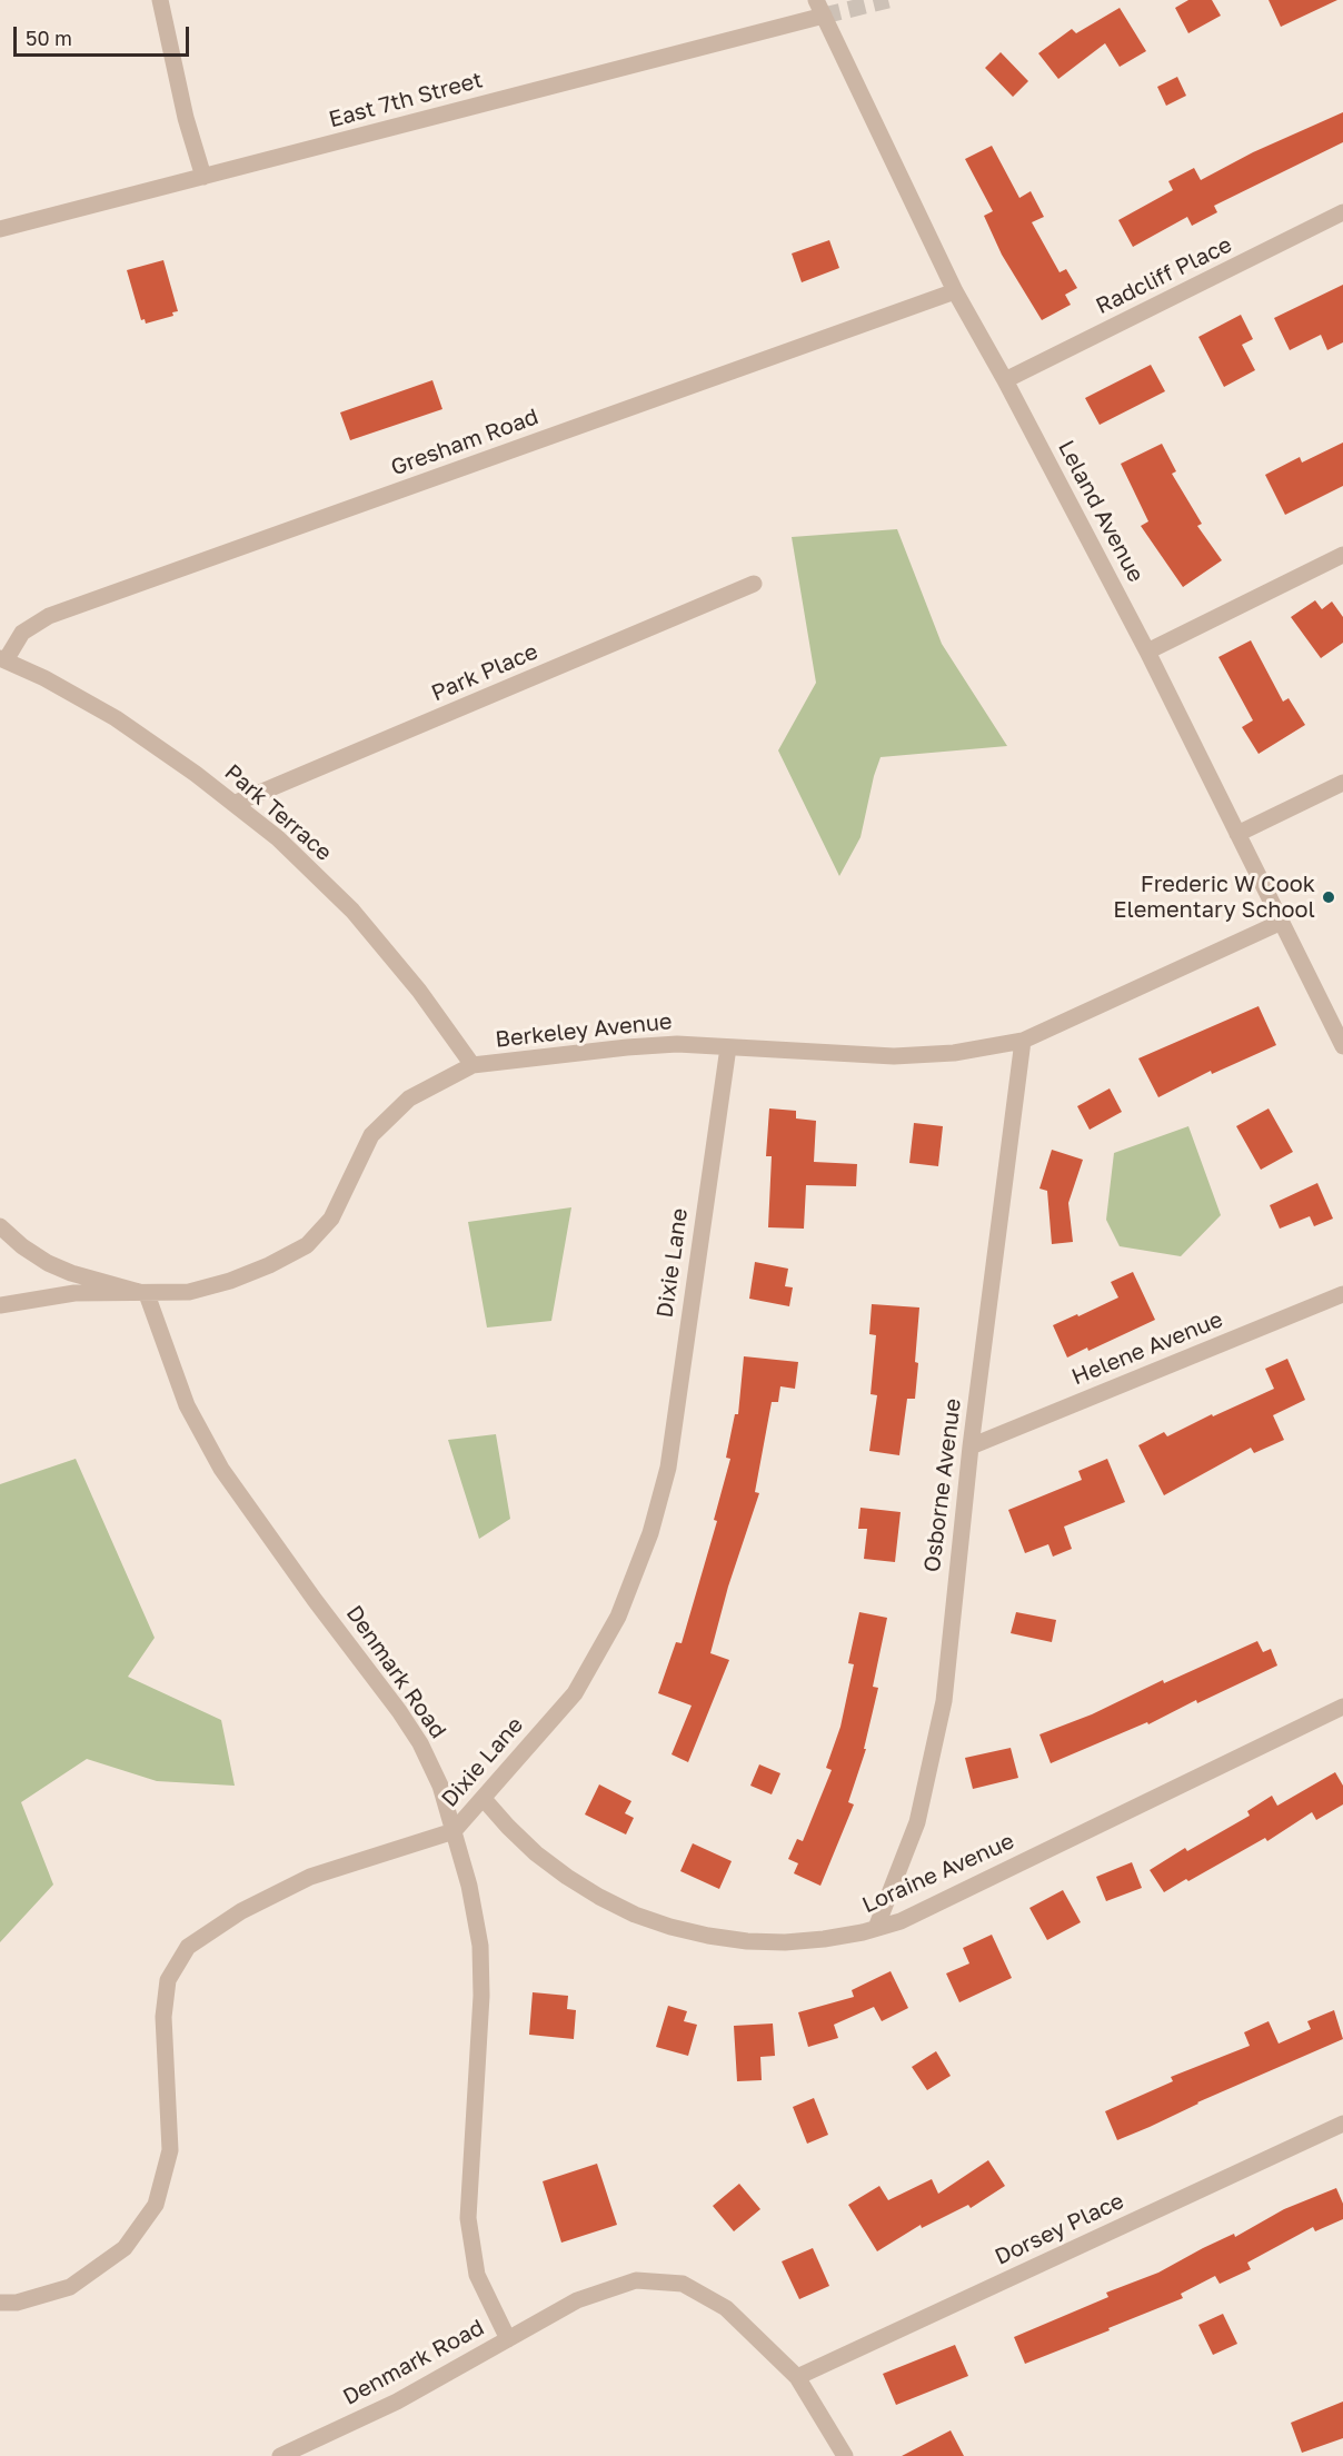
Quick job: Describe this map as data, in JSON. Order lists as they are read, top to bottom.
{
  "streets": {
    "street": [
      "East 7th Street",
      "Radcliff Place",
      "Gresham Road",
      "Leland Avenue",
      "Park Place",
      "Park Terrace",
      "Berkeley Avenue",
      "Dixie Lane",
      "Helene Avenue",
      "Osborne Avenue",
      "Denmark Road",
      "Loraine Avenue",
      "Dorsey Place"
    ]
  },
  "crossings": [
    ["East 7th Street", "Leland Avenue"],
    ["Radcliff Place", "Leland Avenue"],
    ["Gresham Road", "Leland Avenue"],
    ["Gresham Road", "Park Terrace"],
    ["Leland Avenue", "Berkeley Avenue"],
    ["Park Place", "Park Terrace"],
    ["Park Terrace", "Berkeley Avenue"],
    ["Berkeley Avenue", "Dixie Lane"],
    ["Berkeley Avenue", "Osborne Avenue"],
    ["Berkeley Avenue", "Denmark Road"],
    ["Dixie Lane", "Denmark Road"],
    ["Dixie Lane", "Loraine Avenue"],
    ["Helene Avenue", "Osborne Avenue"],
    ["Osborne Avenue", "Loraine Avenue"]
  ],
  "places": ["Frederic W Cook Elementary School"],
  "scale_bar": "50 m"
}
